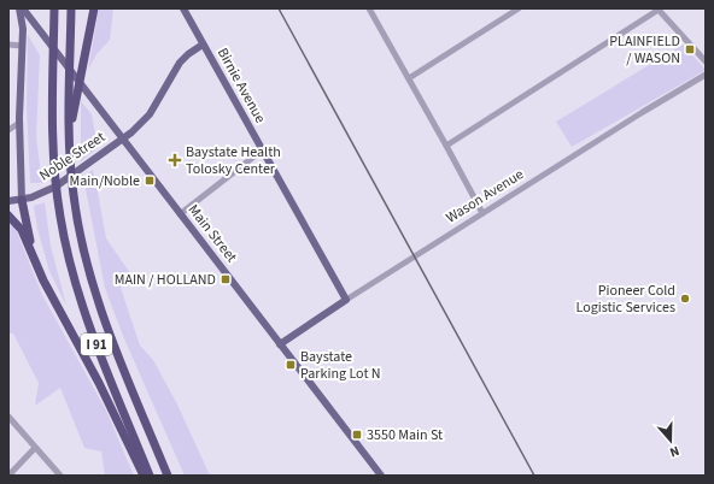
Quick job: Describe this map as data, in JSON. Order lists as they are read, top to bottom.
{
  "streets": {
    "highway": ["I 91"],
    "main road": [
      "Birnie Avenue",
      "Noble Street",
      "Wason Avenue",
      "Main Street"
    ]
  },
  "crossings": [
    ["Birnie Avenue", "Noble Street"],
    ["Birnie Avenue", "Wason Avenue"],
    ["Noble Street", "Main Street"],
    ["Wason Avenue", "Main Street"]
  ],
  "places": {
    "transit": [
      "PLAINFIELD / WASON",
      "Main/Noble",
      "MAIN / HOLLAND",
      "Baystate Parking Lot N",
      "3550 Main St"
    ],
    "health": ["Baystate Health Tolosky Center"],
    "other": ["Pioneer Cold Logistic Services"]
  },
  "north": "bottom"
}
